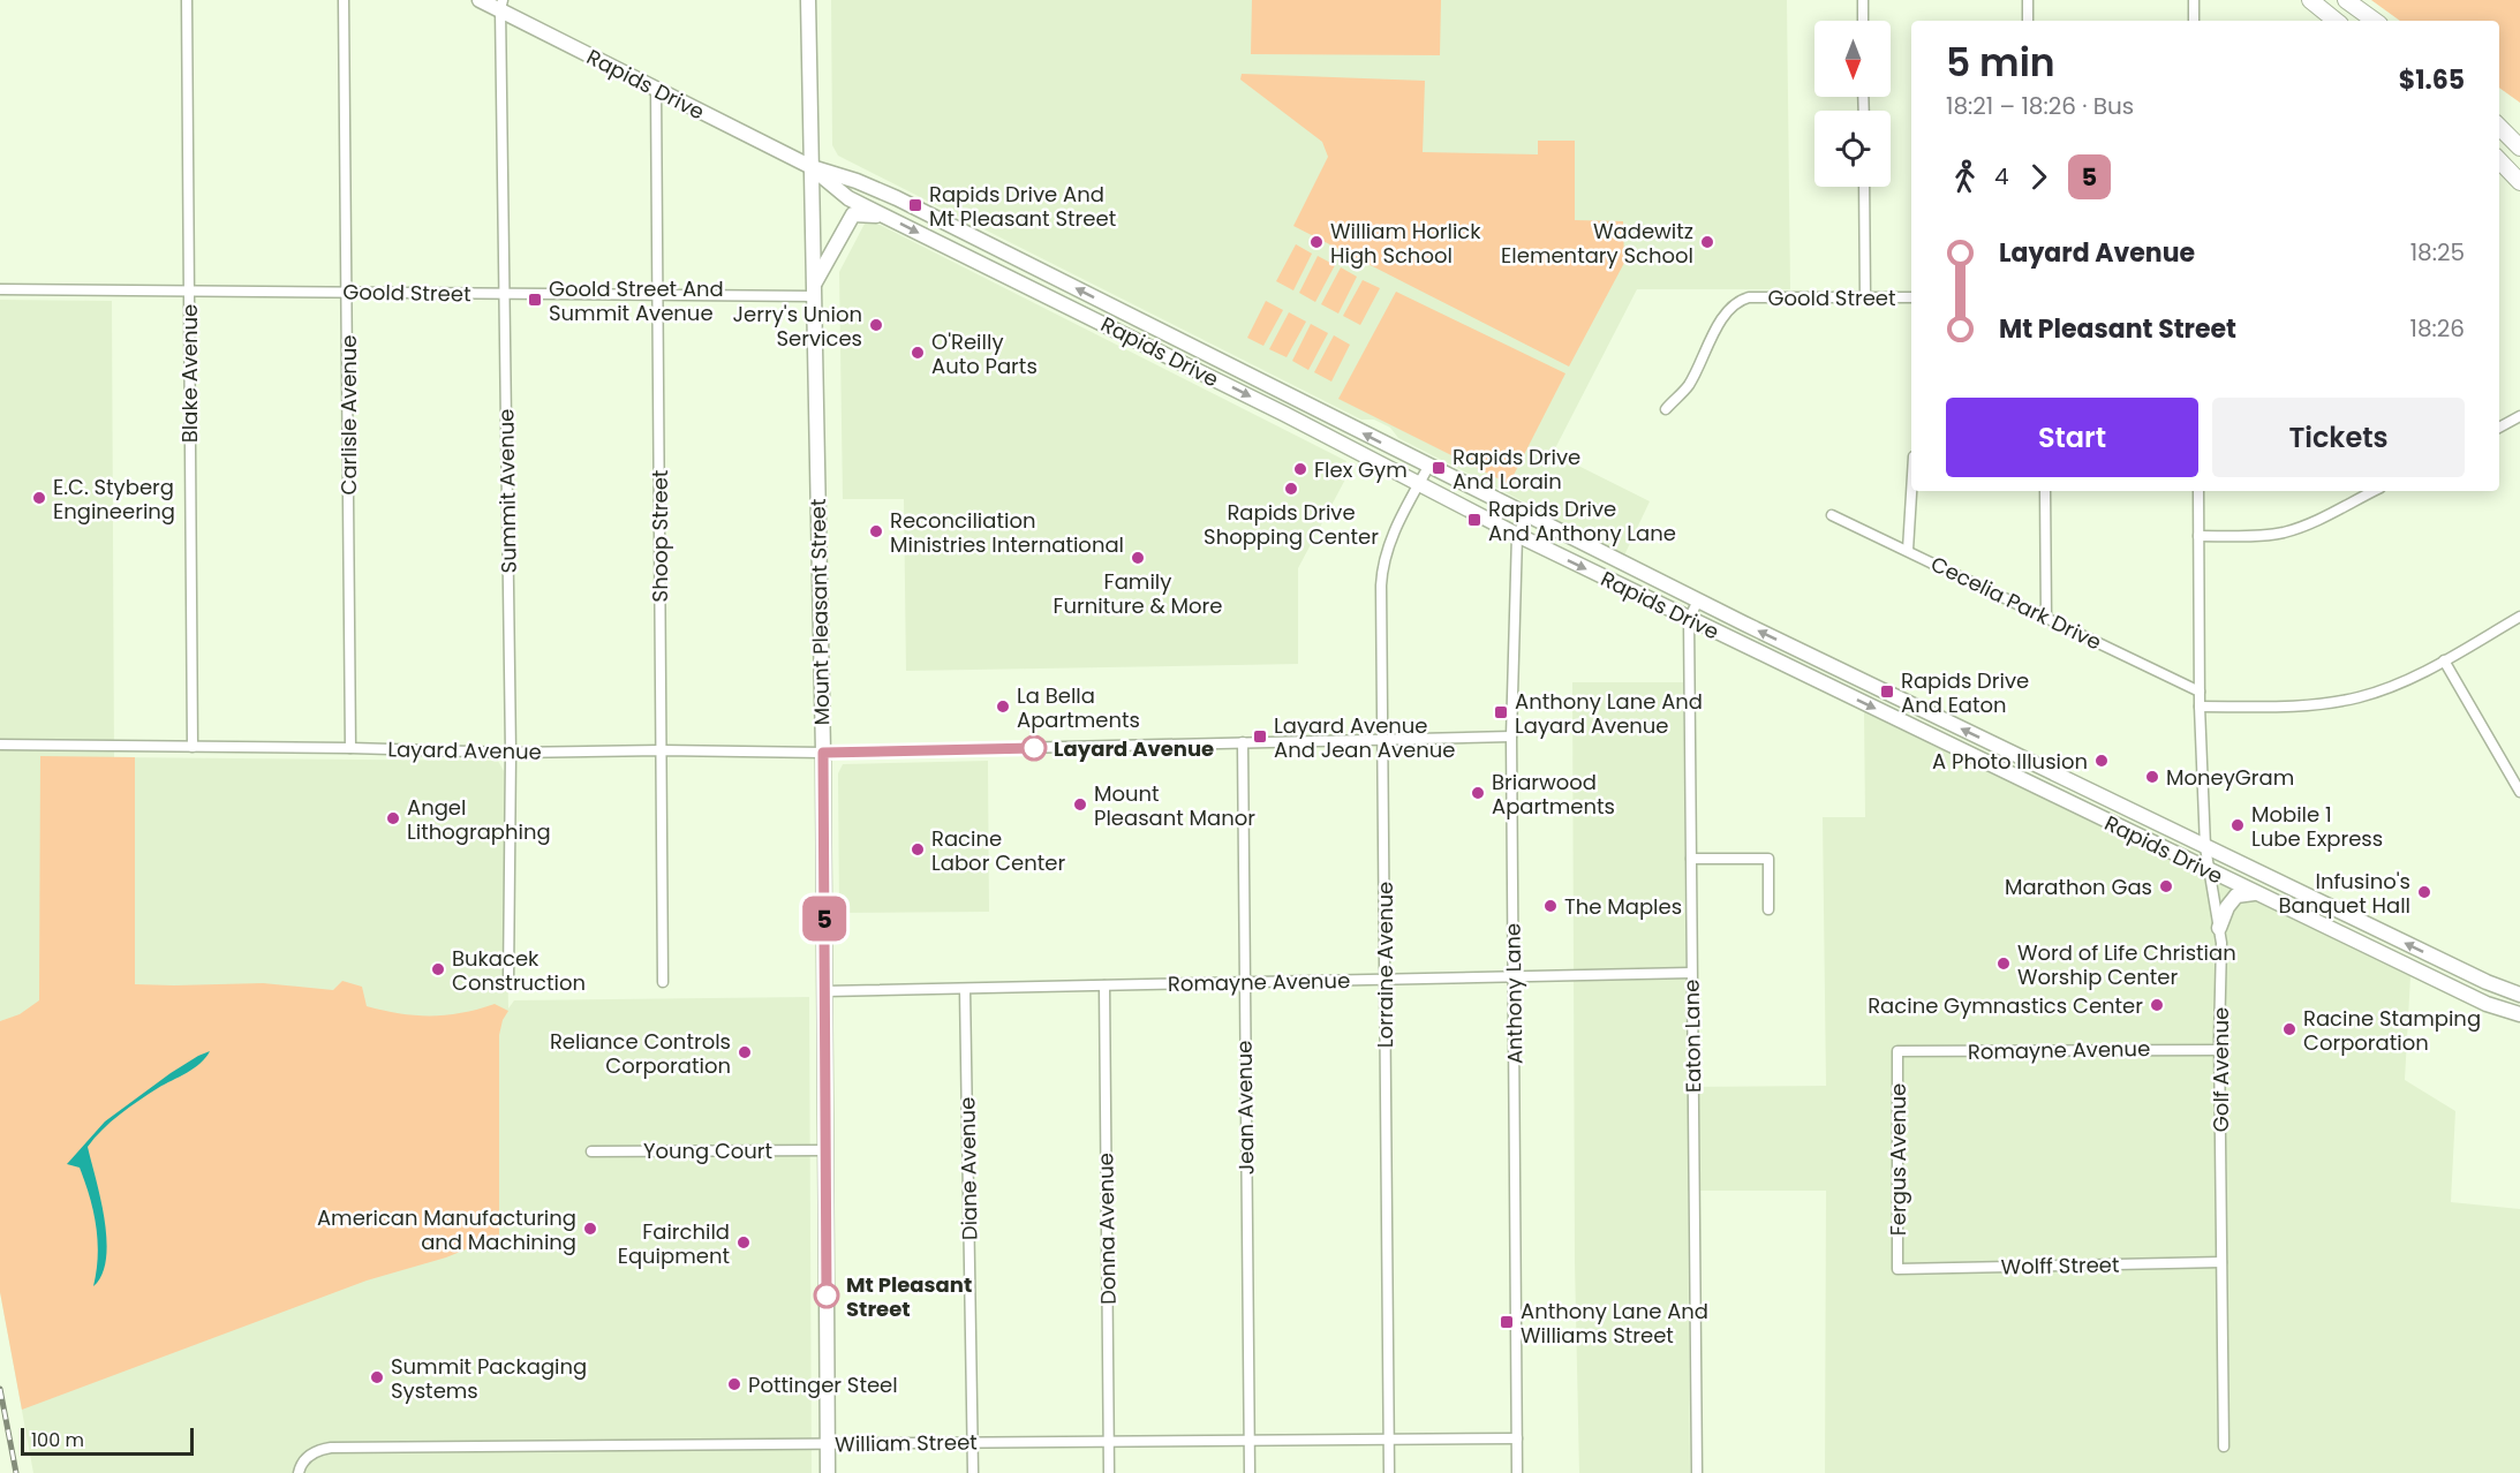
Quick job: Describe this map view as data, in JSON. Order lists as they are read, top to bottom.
{
  "streets": {
    "street": [
      "Rapids Drive",
      "Goold Street",
      "Blake Avenue",
      "Carlisle Avenue",
      "Summit Avenue",
      "Shoop Street",
      "Cecelia Park Drive",
      "Mount Pleasant Street",
      "Layard Avenue",
      "Lorraine Avenue",
      "Romayne Avenue",
      "Anthony Lane",
      "Eaton Lane",
      "Golf Avenue",
      "Jean Avenue",
      "Young Court",
      "Fergus Avenue",
      "Diane Avenue",
      "Donna Avenue",
      "Wolff Street",
      "William Street"
    ]
  },
  "crossings": [
    ["Rapids Drive", "Summit Avenue"],
    ["Rapids Drive", "Shoop Street"],
    ["Rapids Drive", "Mount Pleasant Street"],
    ["Rapids Drive", "Lorraine Avenue"],
    ["Rapids Drive", "Anthony Lane"],
    ["Rapids Drive", "Eaton Lane"],
    ["Rapids Drive", "Golf Avenue"],
    ["Goold Street", "Blake Avenue"],
    ["Goold Street", "Carlisle Avenue"],
    ["Goold Street", "Summit Avenue"],
    ["Goold Street", "Shoop Street"],
    ["Goold Street", "Mount Pleasant Street"],
    ["Blake Avenue", "Layard Avenue"],
    ["Carlisle Avenue", "Layard Avenue"],
    ["Summit Avenue", "Layard Avenue"],
    ["Shoop Street", "Layard Avenue"],
    ["Cecelia Park Drive", "Golf Avenue"],
    ["Mount Pleasant Street", "Layard Avenue"],
    ["Mount Pleasant Street", "Romayne Avenue"],
    ["Mount Pleasant Street", "Young Court"],
    ["Mount Pleasant Street", "William Street"],
    ["Layard Avenue", "Lorraine Avenue"],
    ["Layard Avenue", "Anthony Lane"],
    ["Layard Avenue", "Jean Avenue"],
    ["Lorraine Avenue", "Romayne Avenue"],
    ["Lorraine Avenue", "William Street"],
    ["Romayne Avenue", "Anthony Lane"],
    ["Romayne Avenue", "Eaton Lane"],
    ["Romayne Avenue", "Golf Avenue"],
    ["Romayne Avenue", "Jean Avenue"],
    ["Romayne Avenue", "Fergus Avenue"],
    ["Romayne Avenue", "Diane Avenue"],
    ["Romayne Avenue", "Donna Avenue"],
    ["Anthony Lane", "William Street"],
    ["Golf Avenue", "Wolff Street"],
    ["Jean Avenue", "William Street"],
    ["Fergus Avenue", "Wolff Street"],
    ["Diane Avenue", "William Street"],
    ["Donna Avenue", "William Street"]
  ],
  "places": {
    "transit": [
      "Rapids Drive And Mt Pleasant Street",
      "Goold Street And Summit Avenue",
      "Rapids Drive And Lorain",
      "Rapids Drive And Anthony Lane",
      "Rapids Drive And Eaton",
      "Anthony Lane And Layard Avenue",
      "Layard Avenue And Jean Avenue",
      "Anthony Lane And Williams Street"
    ],
    "other": [
      "William Horlick High School",
      "Wadewitz Elementary School",
      "Jerry's Union Services",
      "O'Reilly Auto Parts",
      "Flex Gym",
      "Rapids Drive Shopping Center",
      "E.C. Styberg Engineering",
      "Reconciliation Ministries International",
      "Family Furniture & More",
      "La Bella Apartments",
      "Layard Avenue",
      "A Photo Illusion",
      "MoneyGram",
      "Briarwood Apartments",
      "Mount Pleasant Manor",
      "Angel Lithographing",
      "Mobile 1 Lube Express",
      "Racine Labor Center",
      "Marathon Gas",
      "Infusino's Banquet Hall",
      "The Maples",
      "Word of Life Christian Worship Center",
      "Bukacek Construction",
      "Racine Gymnastics Center",
      "Racine Stamping Corporation",
      "Reliance Controls Corporation",
      "American Manufacturing and Machining",
      "Fairchild Equipment",
      "Mt Pleasant Street",
      "Summit Packaging Systems",
      "Pottinger Steel"
    ]
  },
  "lines": ["bus line 5"],
  "scale_bar": "100 m",
  "north": "bottom",
  "page": {
    "on_map": "5",
    "heading": ["5 min", "18:21 – 18:26 · Bus", "$1.65"],
    "legs": ["4", "5"],
    "list": [
      {
        "name": "Layard Avenue",
        "value": "18:25"
      },
      {
        "name": "Mt Pleasant Street",
        "value": "18:26"
      }
    ],
    "buttons": ["Start", "Tickets"],
    "scale": "100 m"
  }
}
